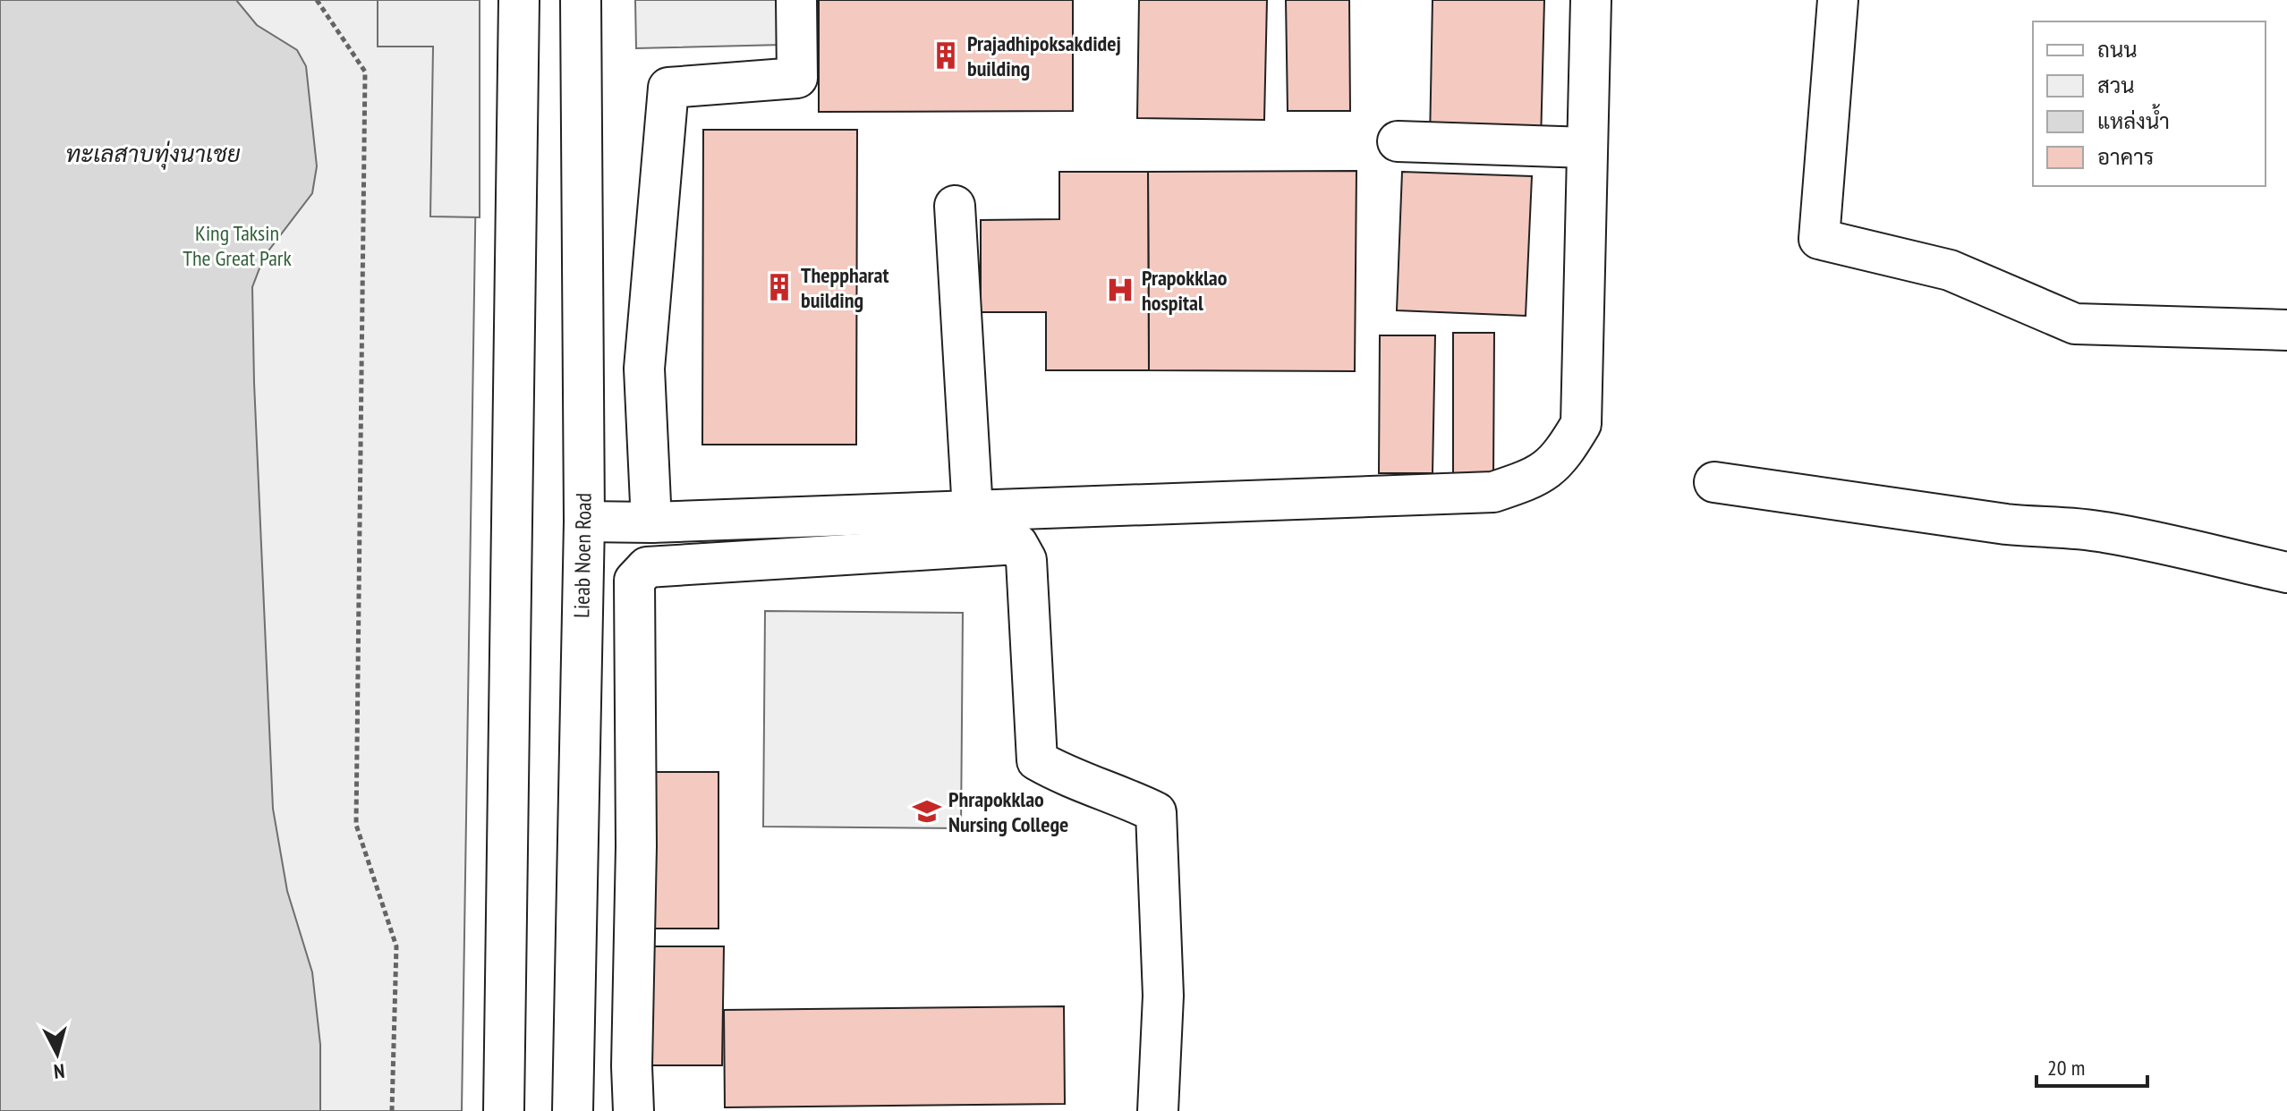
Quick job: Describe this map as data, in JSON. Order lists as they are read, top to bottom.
{
  "streets": {
    "main road": ["Lieab Noen Road"]
  },
  "water": ["ทะเลสาบทุ่งนาเชย"],
  "parks": ["King Taksin The Great Park"],
  "places": {
    "building": ["Prajadhipoksakdidej building", "Theppharat building"],
    "hospital": ["Prapokklao hospital"],
    "school or university": ["Phrapokklao Nursing College"]
  },
  "legend": [
    "ถนน",
    "สวน",
    "แหล่งน้ำ",
    "อาคาร"
  ],
  "scale_bar": "20 m",
  "north": "bottom"
}
